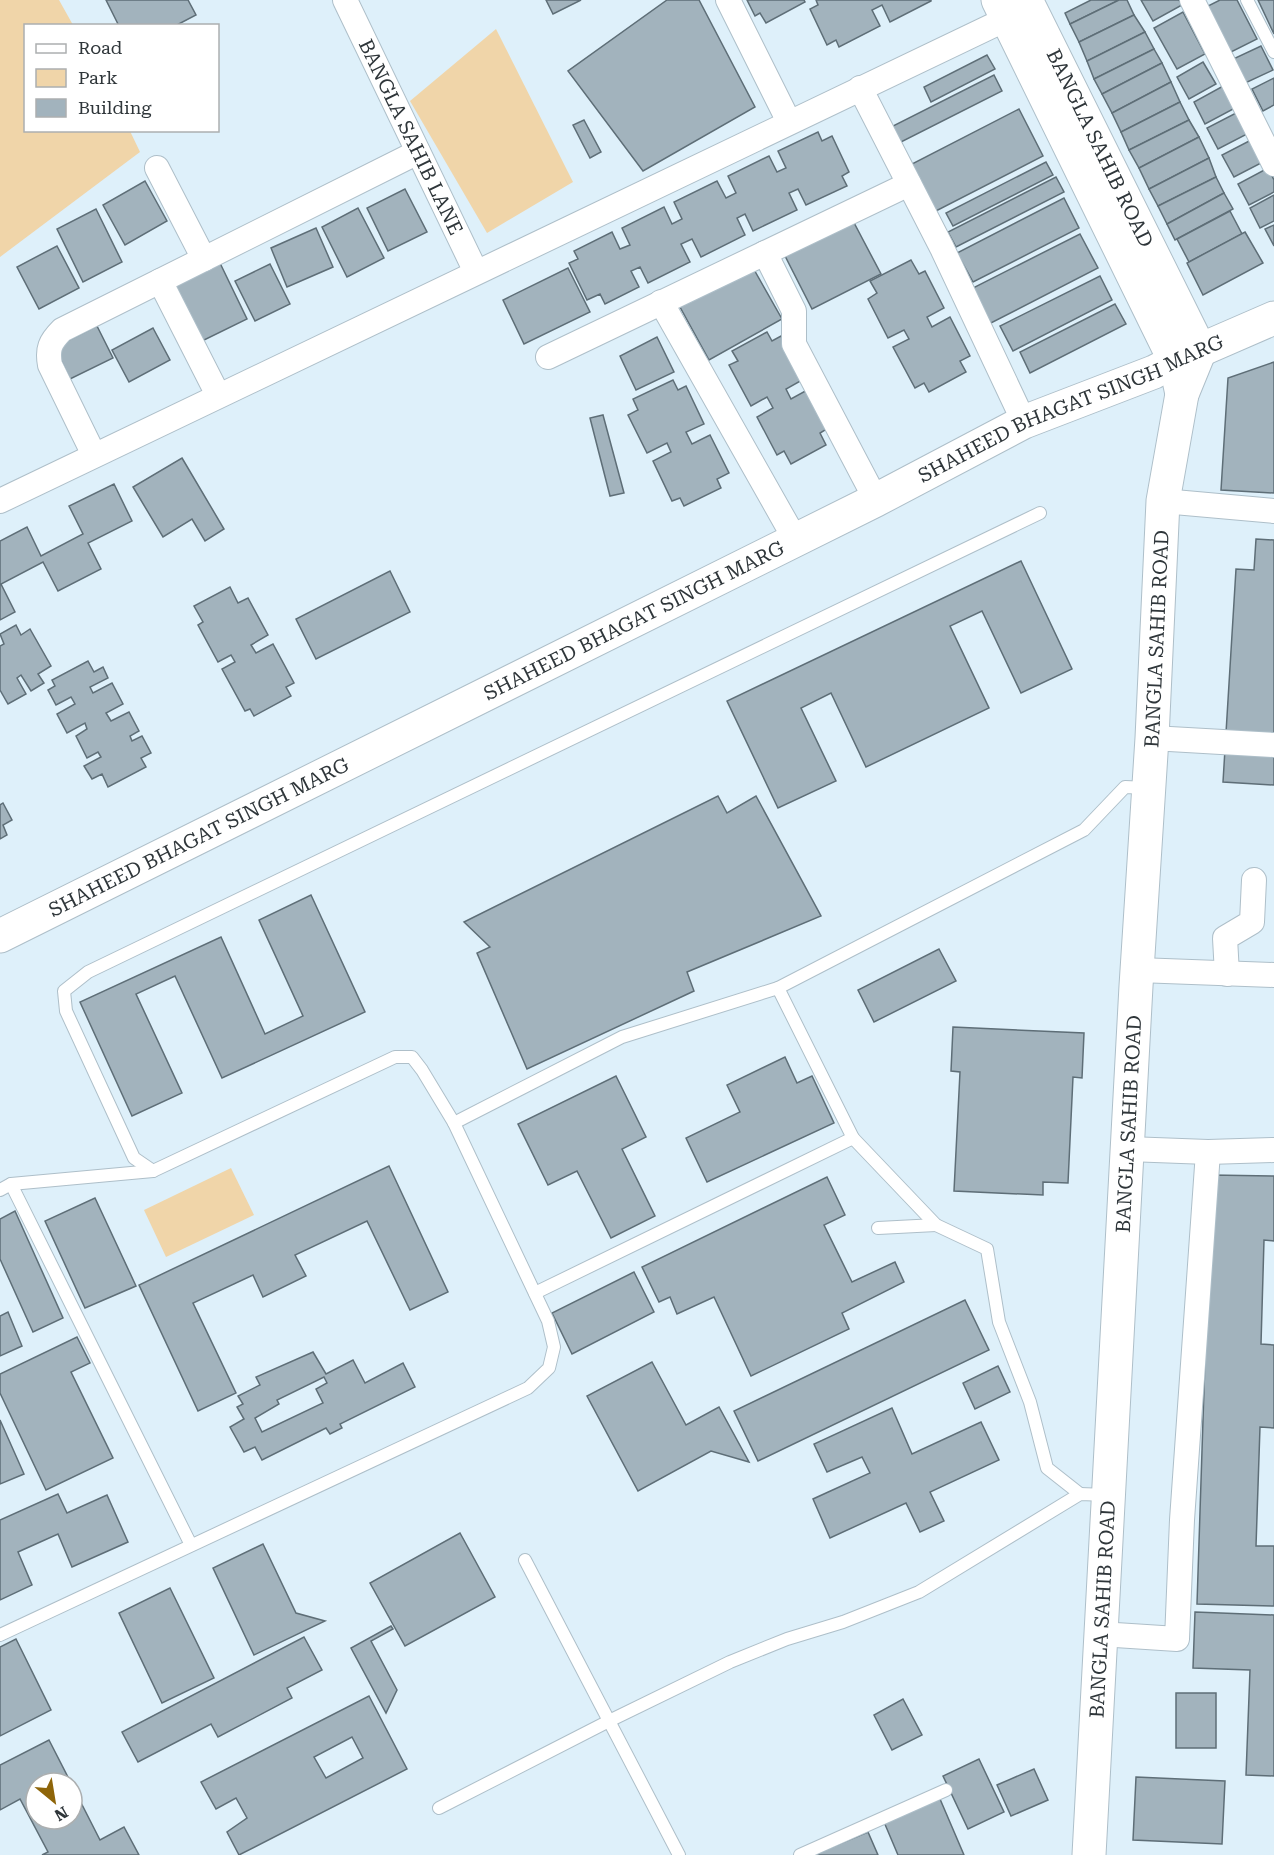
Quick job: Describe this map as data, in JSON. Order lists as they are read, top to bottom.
{
  "streets": {
    "street": ["BANGLA SAHIB LANE", "BANGLA SAHIB ROAD", "SHAHEED BHAGAT SINGH MARG"]
  },
  "crossings": [
    ["BANGLA SAHIB ROAD", "SHAHEED BHAGAT SINGH MARG"]
  ],
  "legend": ["Road", "Park", "Building"],
  "north": "bottom right"
}
